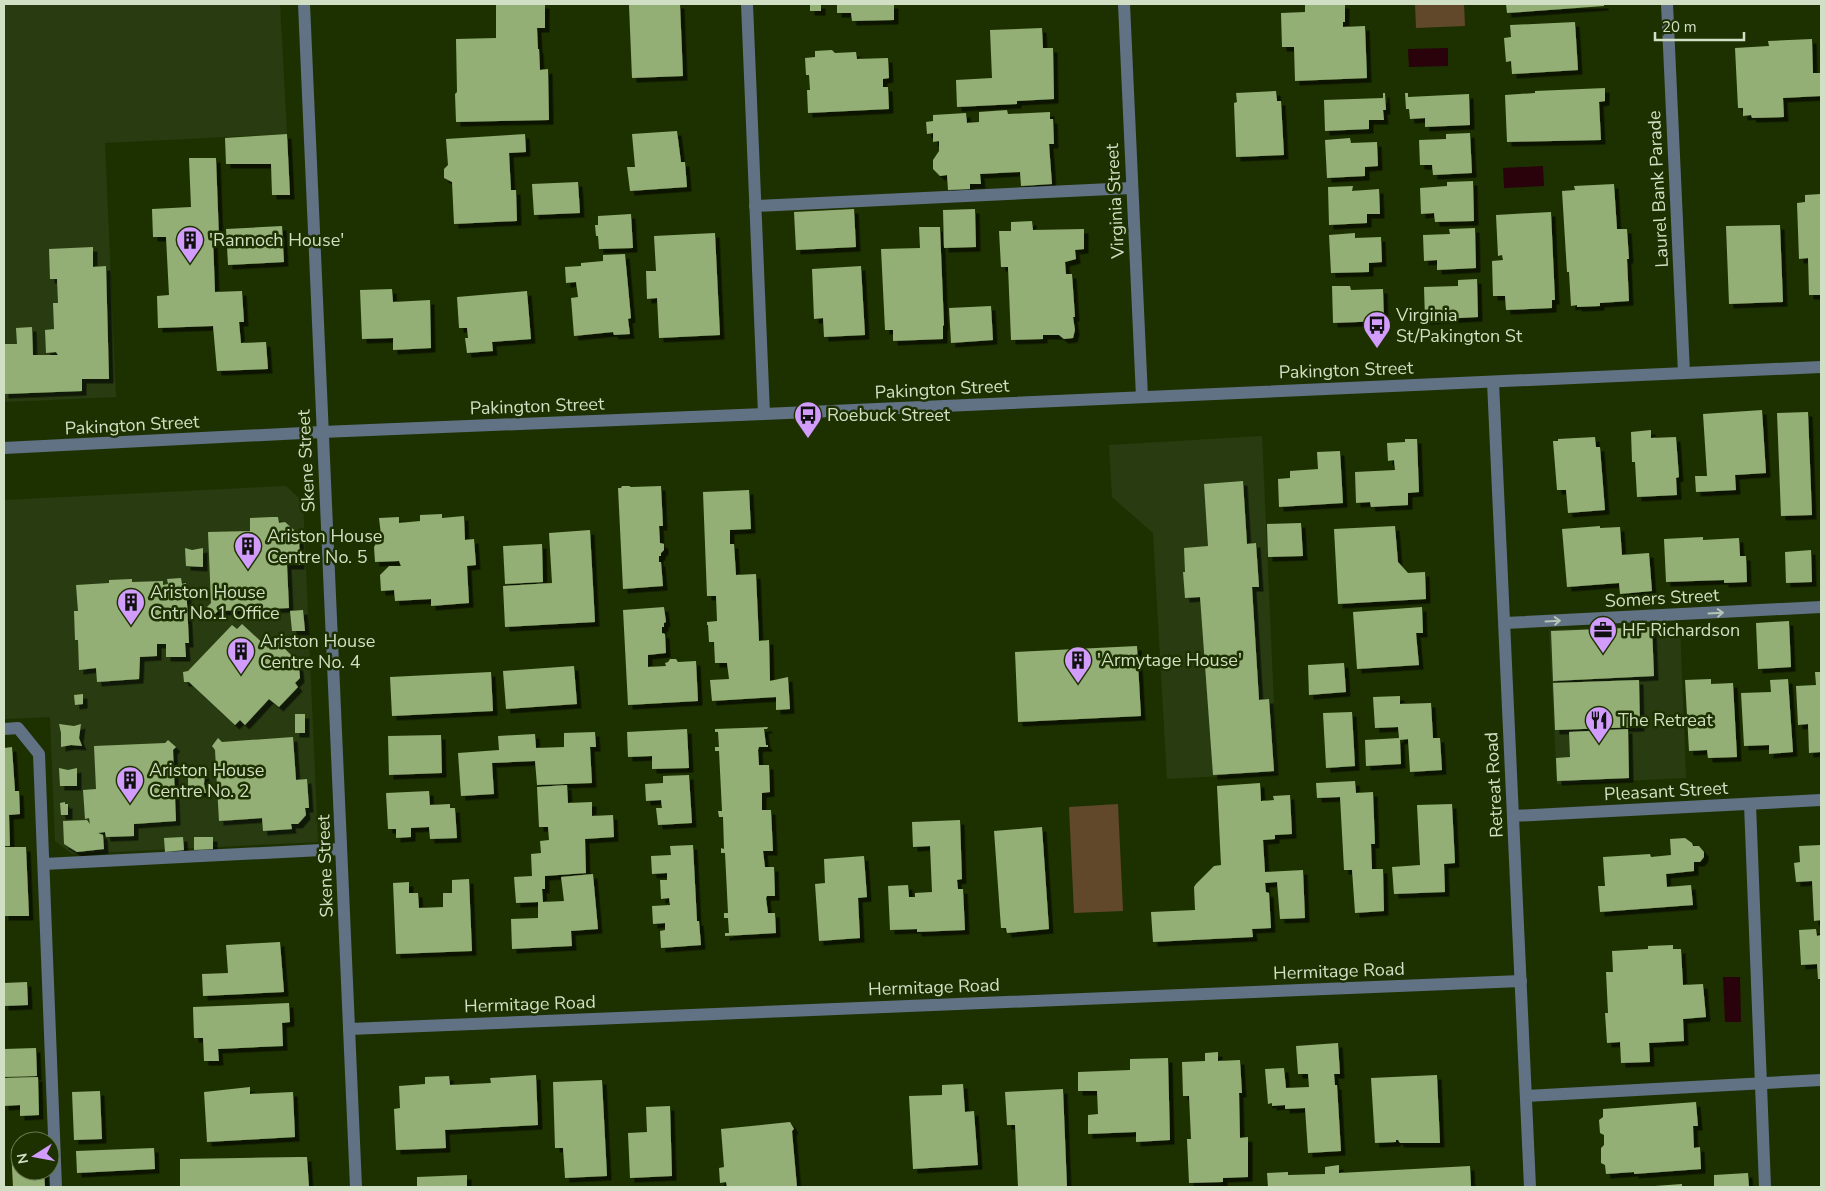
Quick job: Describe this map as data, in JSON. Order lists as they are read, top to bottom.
{
  "streets": {
    "street": [
      "Laurel Bank Parade",
      "Virginia Street",
      "Pakington Street",
      "Skene Street",
      "Somers Street",
      "Retreat Road",
      "Pleasant Street",
      "Hermitage Road"
    ]
  },
  "crossings": [
    ["Laurel Bank Parade", "Pakington Street"],
    ["Virginia Street", "Pakington Street"],
    ["Pakington Street", "Skene Street"],
    ["Pakington Street", "Retreat Road"],
    ["Skene Street", "Hermitage Road"],
    ["Somers Street", "Retreat Road"],
    ["Retreat Road", "Pleasant Street"],
    ["Retreat Road", "Hermitage Road"]
  ],
  "one_way": ["Somers Street"],
  "places": {
    "building": [
      "'Rannoch House'",
      "Ariston House Centre No. 5",
      "Ariston House Cntr No.1 Office",
      "Ariston House Centre No. 4",
      "'Armytage House'",
      "Ariston House Centre No. 2"
    ],
    "bus stop": ["Virginia St/Pakington St", "Roebuck Street"],
    "office": ["HF Richardson"],
    "restaurant": ["The Retreat"]
  },
  "scale_bar": "20 m",
  "north": "left"
}
